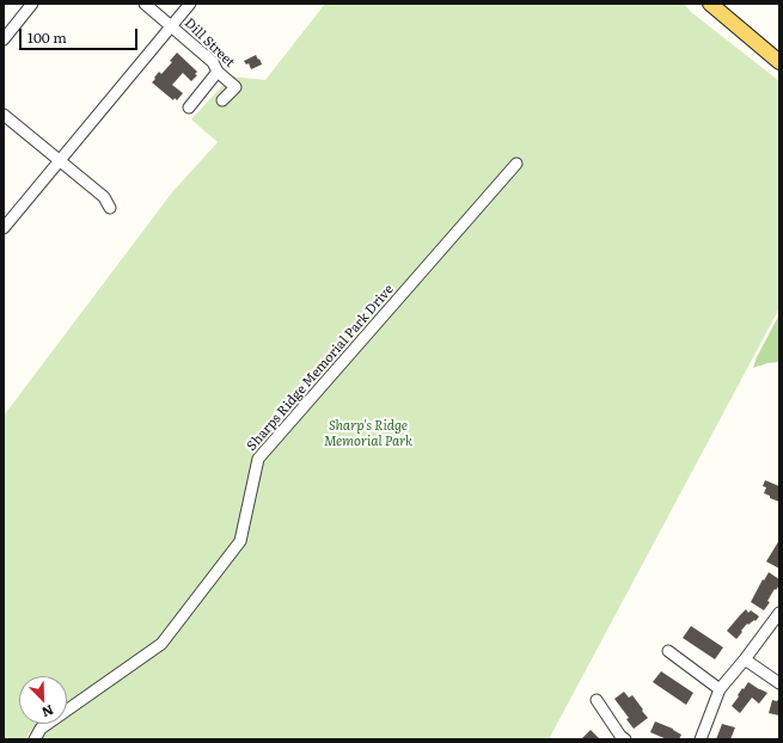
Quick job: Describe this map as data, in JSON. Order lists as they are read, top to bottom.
{
  "streets": {
    "street": ["Dill Street", "Sharps Ridge Memorial Park Drive"]
  },
  "parks": ["Sharp's Ridge Memorial Park"],
  "scale_bar": "100 m",
  "north": "bottom right"
}
